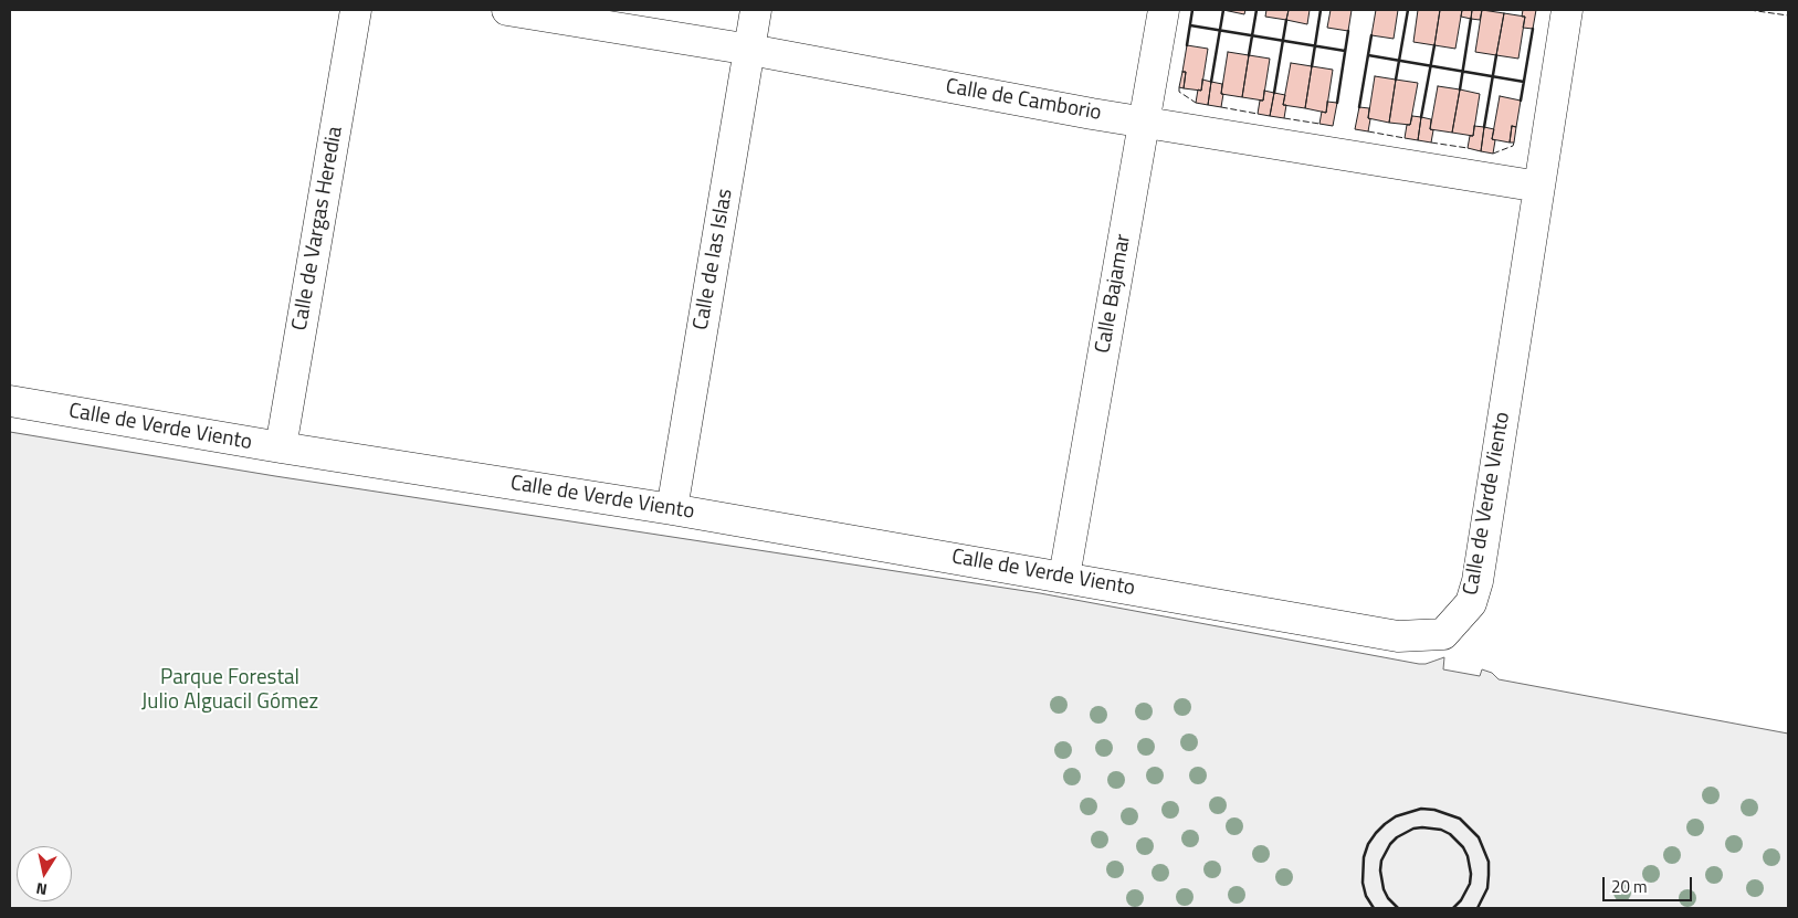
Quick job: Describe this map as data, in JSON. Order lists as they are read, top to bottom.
{
  "streets": {
    "street": [
      "Calle de Camborio",
      "Calle de Vargas Heredia",
      "Calle de las Islas",
      "Calle Bajamar",
      "Calle de Verde Viento"
    ]
  },
  "crossings": [
    ["Calle de Camborio", "Calle de las Islas"],
    ["Calle de Camborio", "Calle Bajamar"],
    ["Calle de Camborio", "Calle de Verde Viento"],
    ["Calle de Vargas Heredia", "Calle de Verde Viento"],
    ["Calle de las Islas", "Calle de Verde Viento"],
    ["Calle Bajamar", "Calle de Verde Viento"]
  ],
  "parks": ["Parque Forestal Julio Alguacil Gómez"],
  "scale_bar": "20 m",
  "north": "bottom"
}
